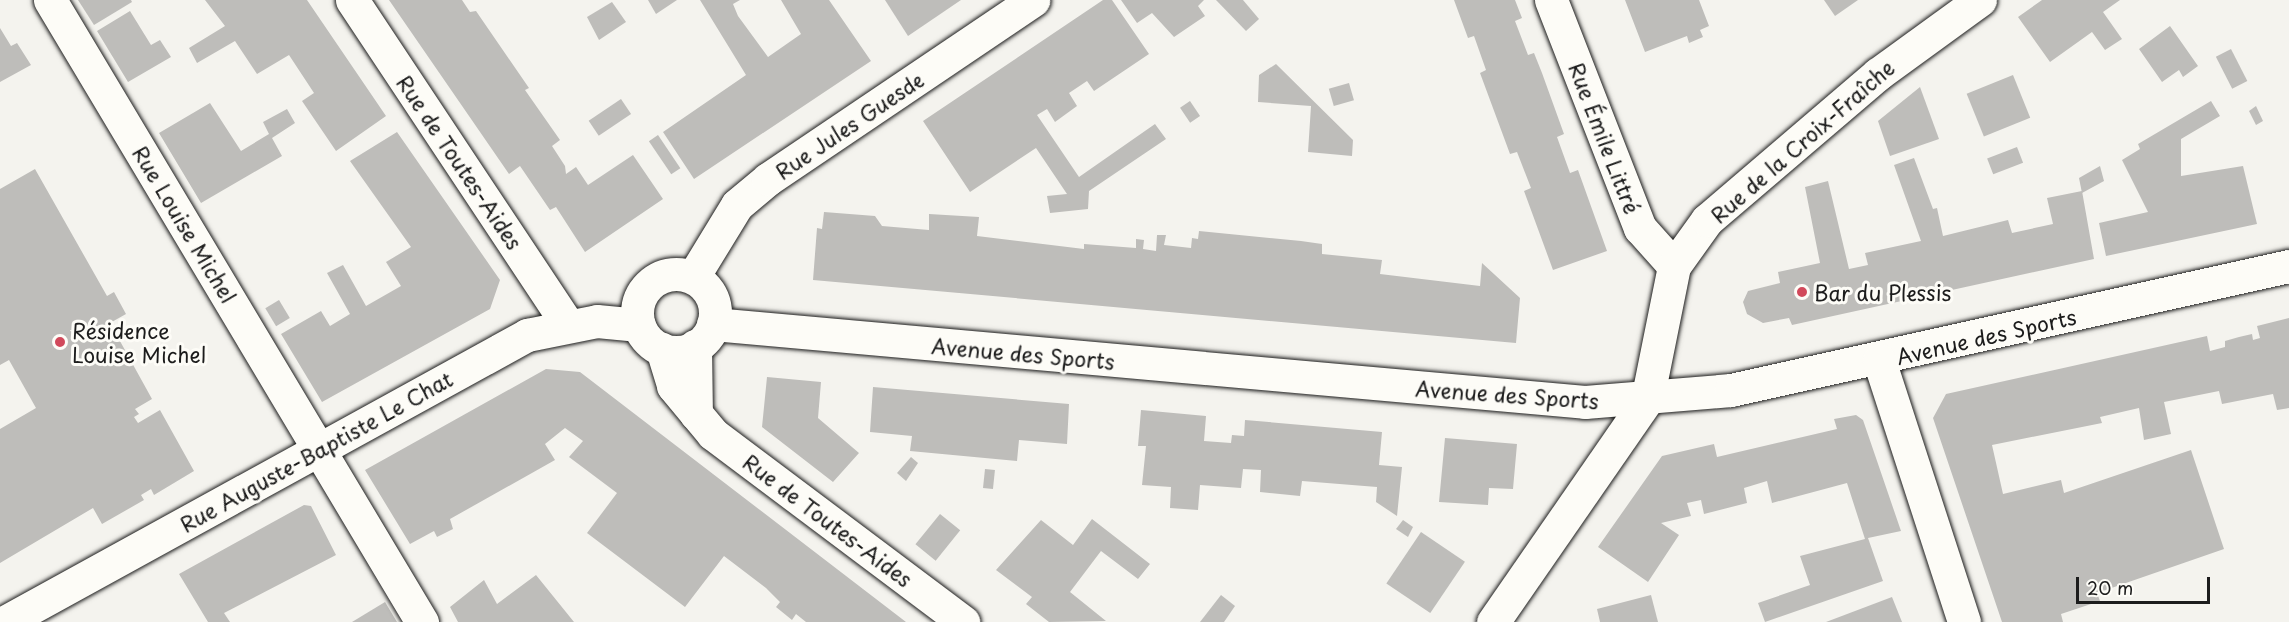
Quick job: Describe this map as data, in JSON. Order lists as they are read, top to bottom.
{
  "streets": {
    "street": [
      "Rue Jules Guesde",
      "Rue Émile Littré",
      "Rue de la Croix-Fraîche",
      "Rue de Toutes-Aides",
      "Rue Louise Michel",
      "Avenue des Sports",
      "Rue Auguste-Baptiste Le Chat"
    ]
  },
  "crossings": [
    ["Rue Jules Guesde", "Rue de Toutes-Aides"],
    ["Rue Jules Guesde", "Avenue des Sports"],
    ["Rue Jules Guesde", "Rue Auguste-Baptiste Le Chat"],
    ["Rue Émile Littré", "Rue de la Croix-Fraîche"],
    ["Rue de la Croix-Fraîche", "Avenue des Sports"],
    ["Rue de Toutes-Aides", "Avenue des Sports"],
    ["Rue de Toutes-Aides", "Rue Auguste-Baptiste Le Chat"],
    ["Rue Louise Michel", "Rue Auguste-Baptiste Le Chat"],
    ["Avenue des Sports", "Rue Auguste-Baptiste Le Chat"]
  ],
  "places": ["Bar du Plessis", "Résidence Louise Michel"],
  "scale_bar": "20 m"
}
